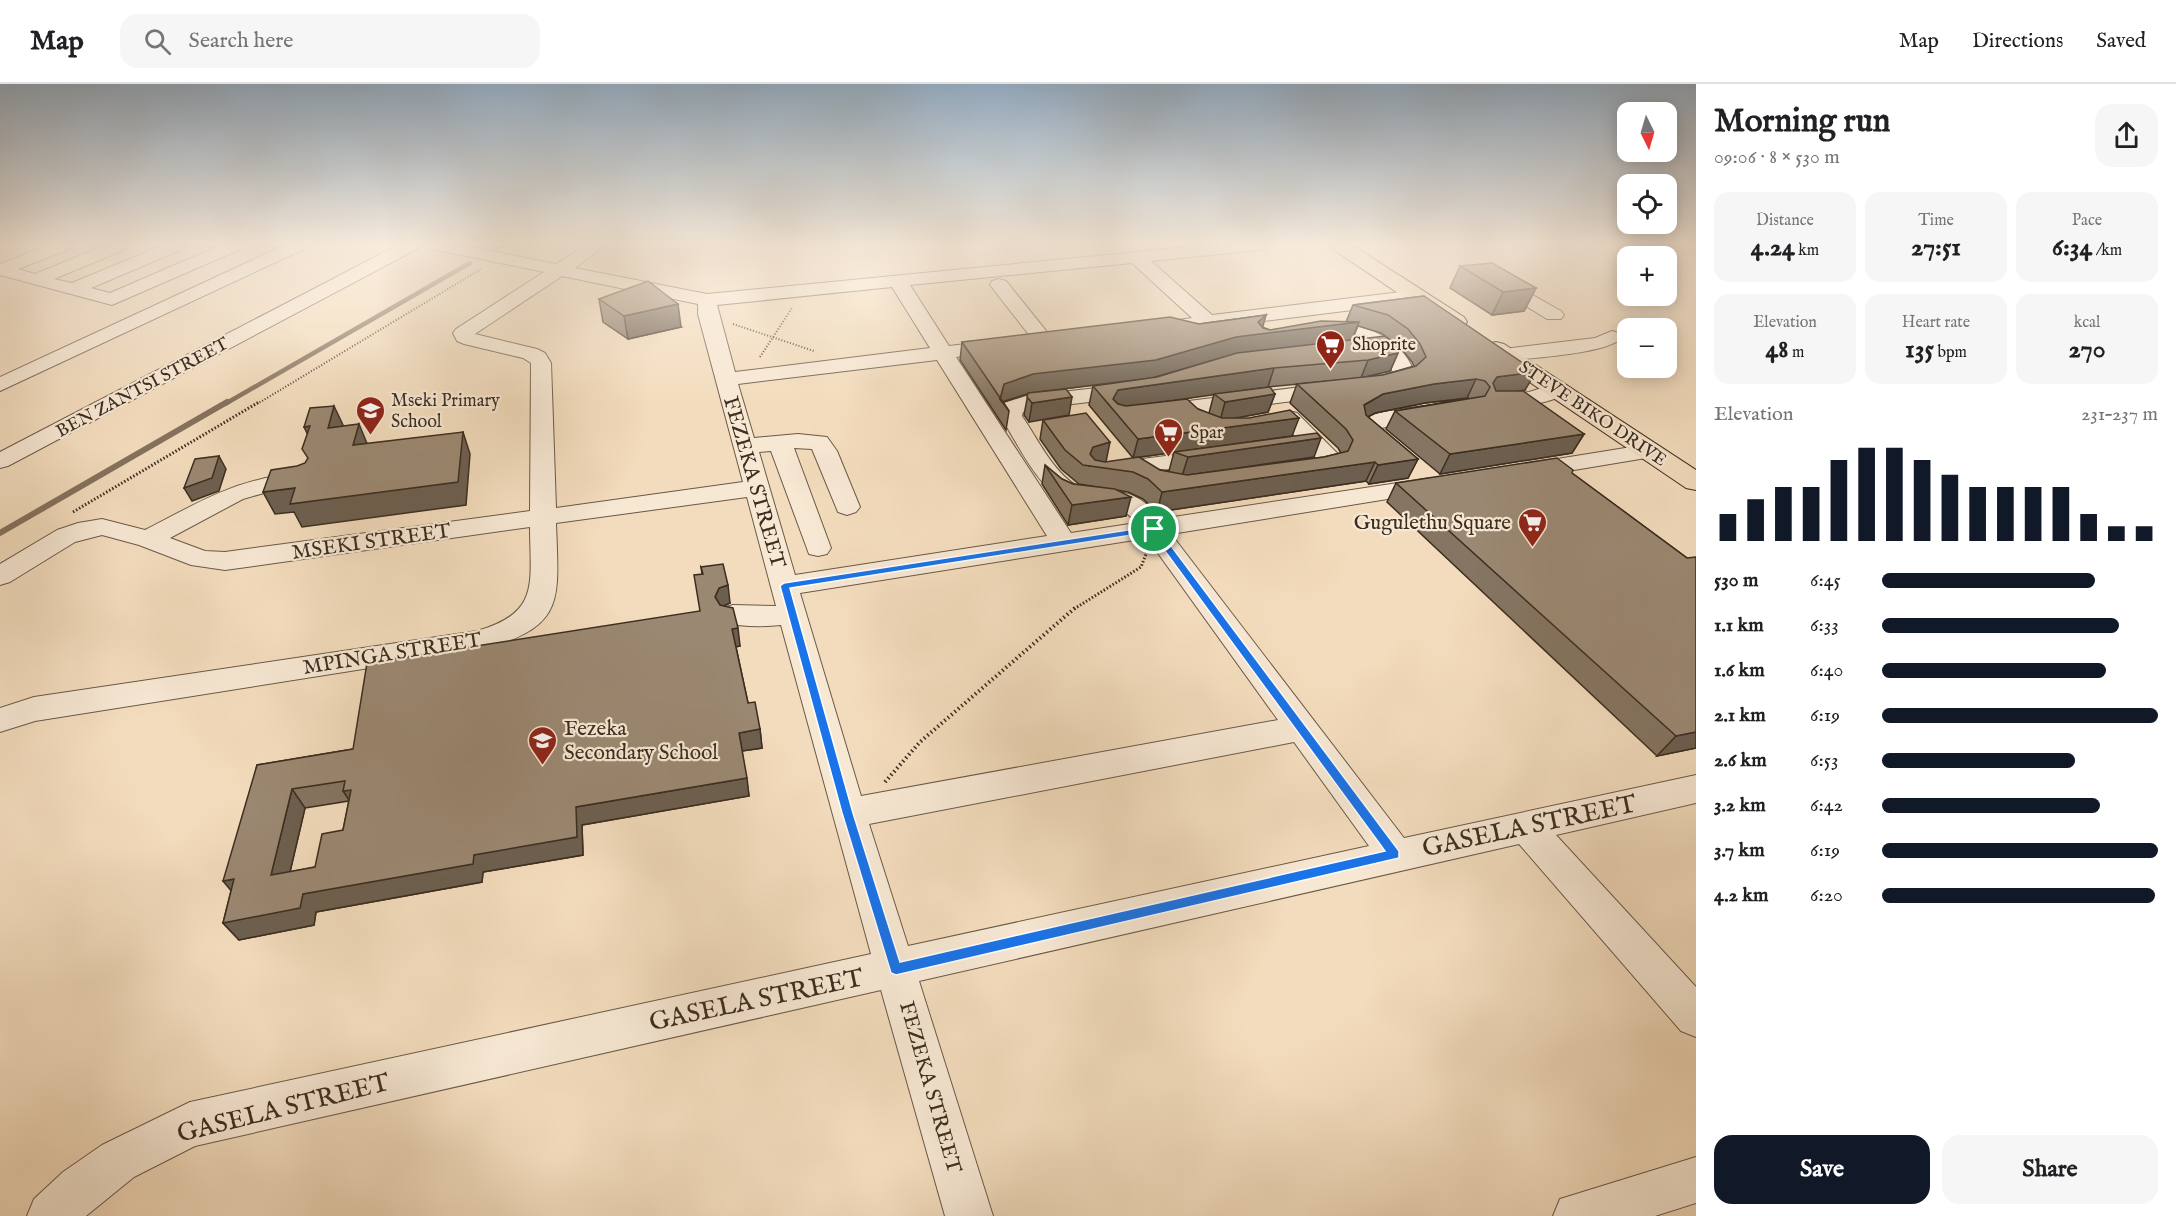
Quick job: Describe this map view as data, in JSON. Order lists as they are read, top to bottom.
{
  "streets": {
    "main road": ["STEVE BIKO DRIVE"],
    "street": [
      "BEN ZANTSI STREET",
      "FEZEKA STREET",
      "MSEKI STREET",
      "MPINGA STREET",
      "GASELA STREET"
    ]
  },
  "crossings": [
    ["FEZEKA STREET", "MSEKI STREET"],
    ["FEZEKA STREET", "GASELA STREET"],
    ["MSEKI STREET", "MPINGA STREET"]
  ],
  "places": {
    "supermarket": ["Shoprite", "Spar", "Gugulethu Square"],
    "school or university": ["Mseki Primary School", "Fezeka Secondary School"]
  },
  "north": "bottom",
  "page": {
    "header": "Map",
    "search": "Search here",
    "nav": ["Map", "Directions", "Saved"],
    "heading": ["Morning run", "09:06 · 8 × 530 m"],
    "map_buttons": ["+", "−"],
    "stats": [
      ["Distance", "4.24 km"],
      ["Time", "27:51"],
      ["Pace", "6:34 /km"],
      ["Elevation", "48 m"],
      ["Heart rate", "135 bpm"],
      ["kcal", "270"]
    ],
    "chart": ["Elevation", "231–237 m"],
    "list": [
      {
        "name": "530 m",
        "note": "6:45"
      },
      {
        "name": "1.1 km",
        "note": "6:33"
      },
      {
        "name": "1.6 km",
        "note": "6:40"
      },
      {
        "name": "2.1 km",
        "note": "6:19"
      },
      {
        "name": "2.6 km",
        "note": "6:53"
      },
      {
        "name": "3.2 km",
        "note": "6:42"
      },
      {
        "name": "3.7 km",
        "note": "6:19"
      },
      {
        "name": "4.2 km",
        "note": "6:20"
      }
    ],
    "buttons": ["Save", "Share"]
  }
}
